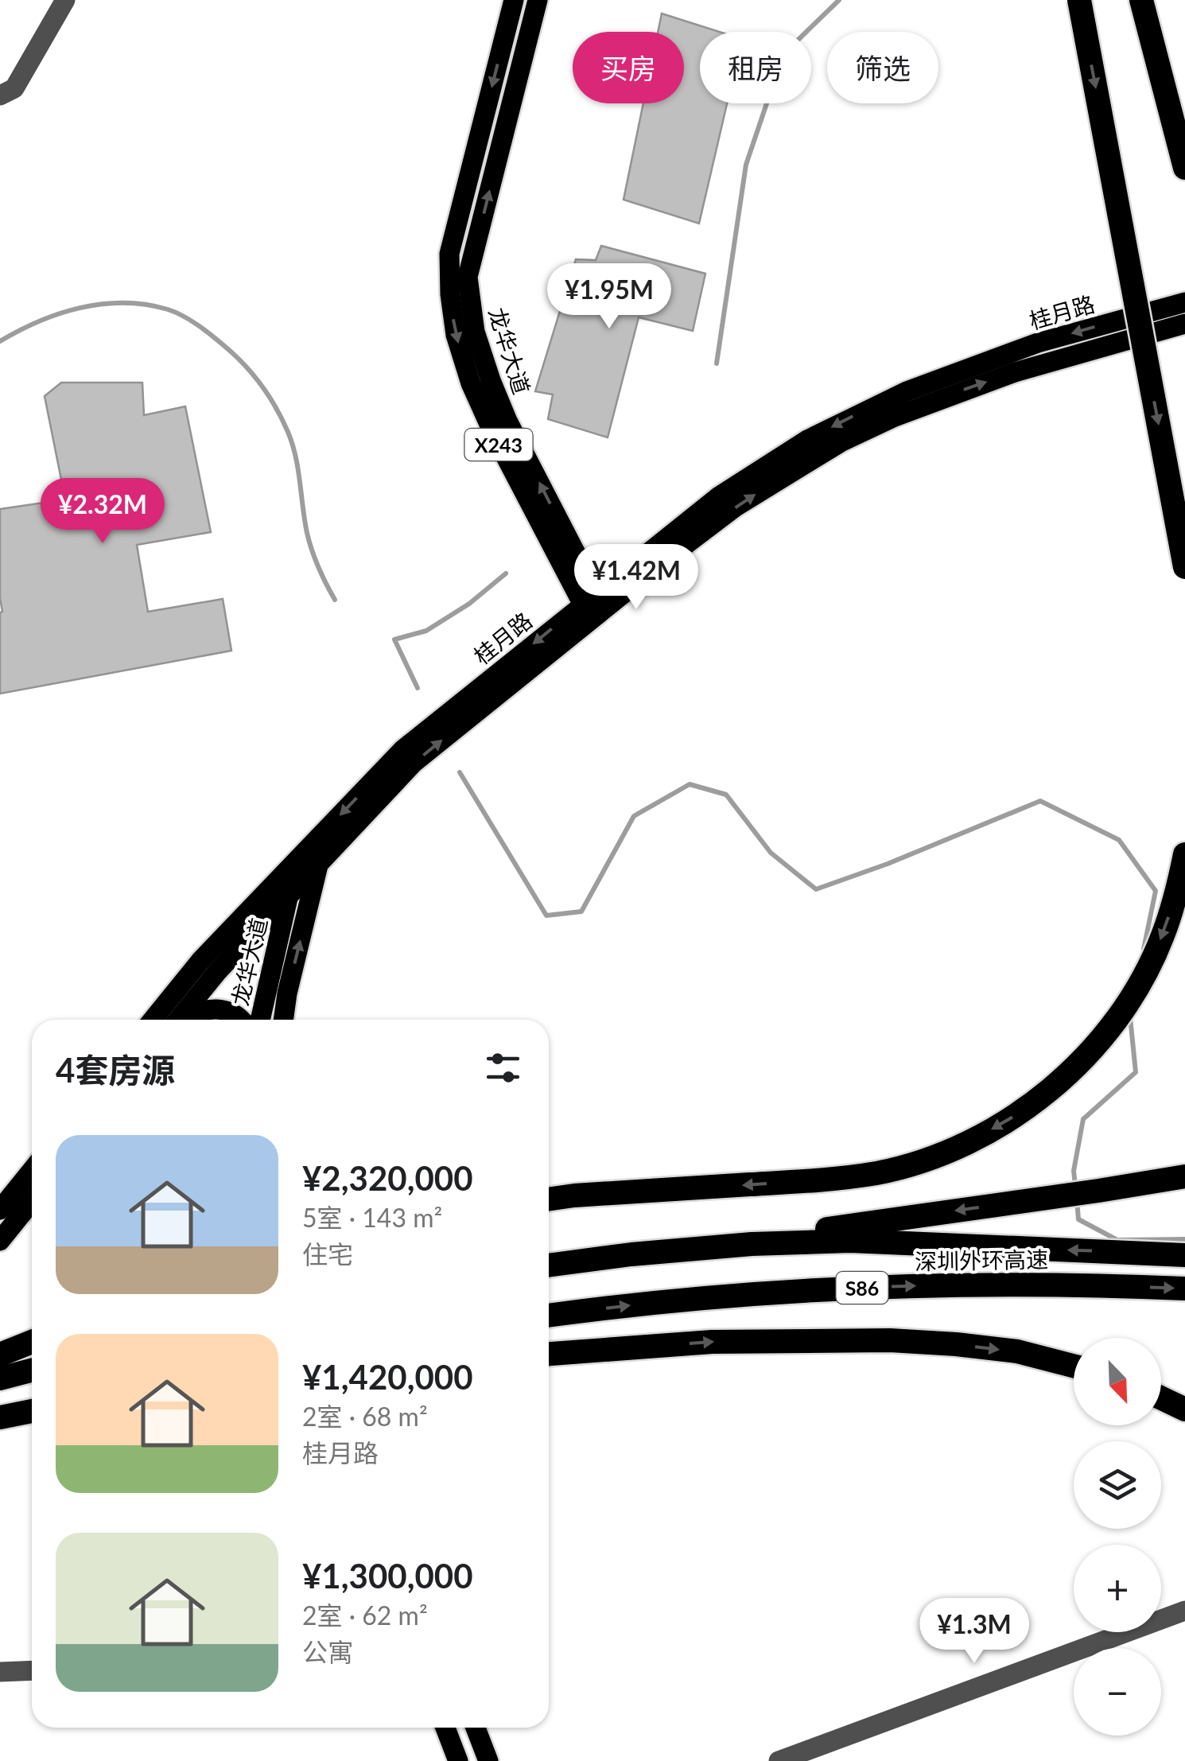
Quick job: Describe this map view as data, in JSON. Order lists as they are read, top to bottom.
{
  "streets": {
    "highway": ["深圳外环高速", "S86"],
    "main road": ["桂月路", "龙华大道", "X243"]
  },
  "crossings": [
    ["桂月路", "龙华大道"]
  ],
  "north": "bottom right",
  "page": {
    "chip": ["买房", "租房", "筛选"],
    "price": [
      "¥1.95M",
      "¥2.32M",
      "¥1.42M",
      "¥1.3M"
    ],
    "heading": "4套房源",
    "list": [
      {
        "name": "¥2,320,000",
        "note": "5室 · 143 m² · 住宅"
      },
      {
        "name": "¥1,420,000",
        "note": "2室 · 68 m² · 桂月路"
      },
      {
        "name": "¥1,300,000",
        "note": "2室 · 62 m² · 公寓"
      }
    ],
    "map_buttons": ["+", "−"]
  }
}
